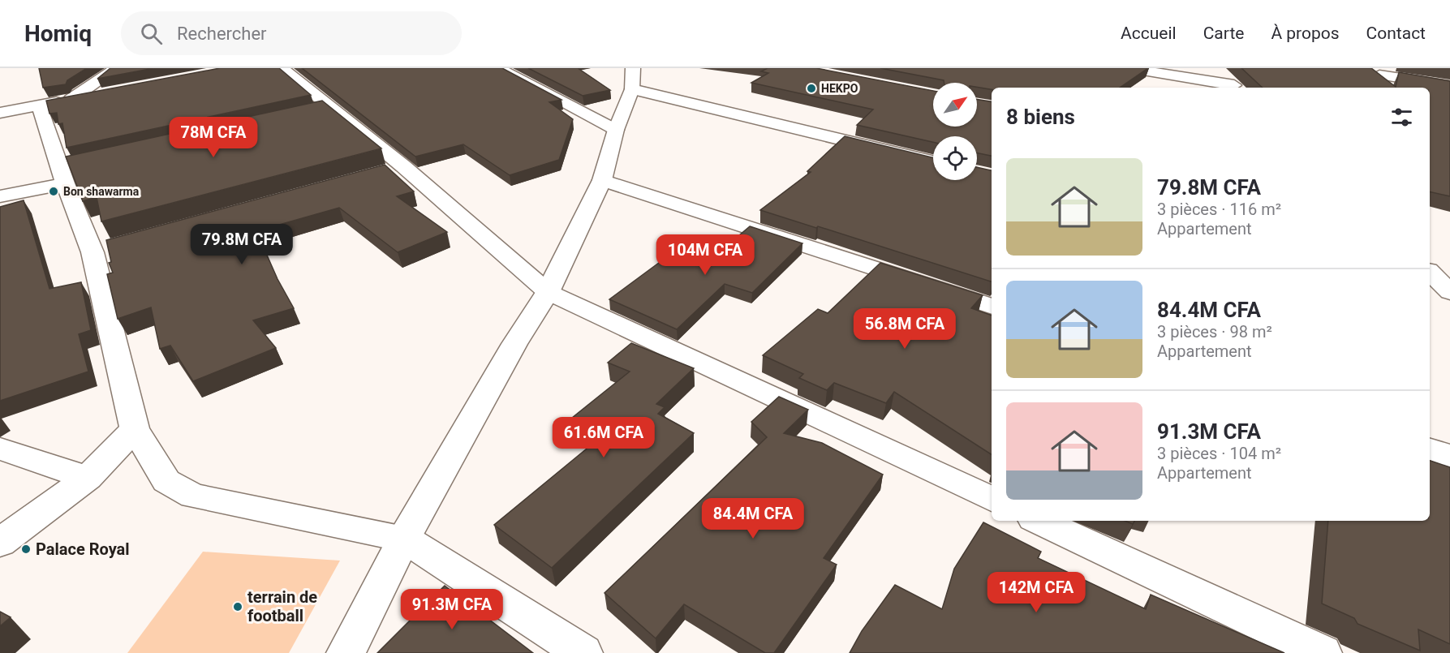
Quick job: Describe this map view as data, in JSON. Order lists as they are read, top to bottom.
{
  "places": [
    "HEKPO",
    "Bon shawarma",
    "Palace Royal",
    "terrain de football"
  ],
  "north": "top right",
  "page": {
    "header": "Homiq",
    "search": "Rechercher",
    "nav": [
      "Accueil",
      "Carte",
      "À propos",
      "Contact"
    ],
    "heading": "8 biens",
    "price": [
      "78M CFA",
      "79.8M CFA",
      "104M CFA",
      "56.8M CFA",
      "61.6M CFA",
      "84.4M CFA",
      "142M CFA",
      "91.3M CFA"
    ],
    "list": [
      {
        "name": "79.8M CFA",
        "note": "3 pièces · 116 m² · Appartement"
      },
      {
        "name": "84.4M CFA",
        "note": "3 pièces · 98 m² · Appartement"
      },
      {
        "name": "91.3M CFA",
        "note": "3 pièces · 104 m² · Appartement"
      }
    ]
  }
}
